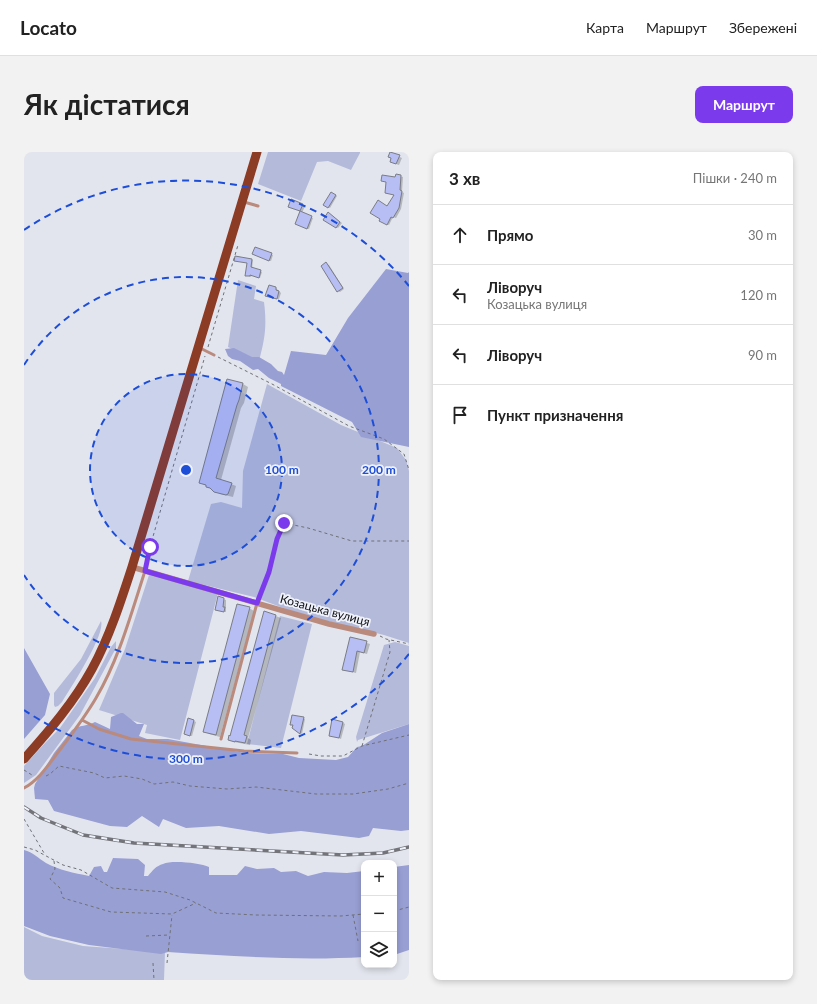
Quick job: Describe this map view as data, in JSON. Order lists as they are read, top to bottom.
{
  "streets": {
    "street": ["Козацька вулиця"]
  },
  "page": {
    "header": "Locato",
    "nav": ["Карта", "Маршрут", "Збережені"],
    "buttons": "Маршрут",
    "title": "Як дістатися",
    "heading": ["3 хв", "Пішки · 240 m"],
    "list": [
      ["Прямо", "30 m"],
      ["Ліворуч", "Козацька вулиця", "120 m"],
      ["Ліворуч", "90 m"],
      "Пункт призначення"
    ],
    "map_buttons": ["+", "−"]
  },
  "rings": ["100 m", "200 m", "300 m"]
}
